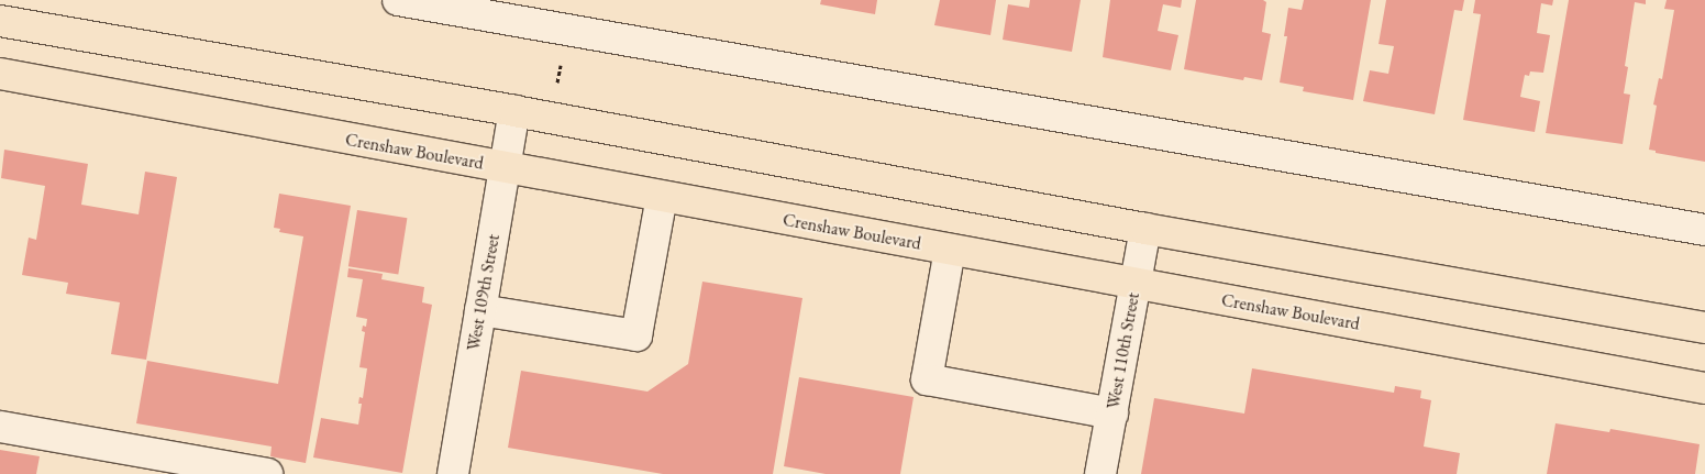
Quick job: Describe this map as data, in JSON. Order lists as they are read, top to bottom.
{
  "streets": {
    "main road": ["Crenshaw Boulevard"],
    "street": ["West 109th Street", "West 110th Street"]
  },
  "crossings": [
    ["Crenshaw Boulevard", "West 109th Street"],
    ["Crenshaw Boulevard", "West 110th Street"]
  ]
}
